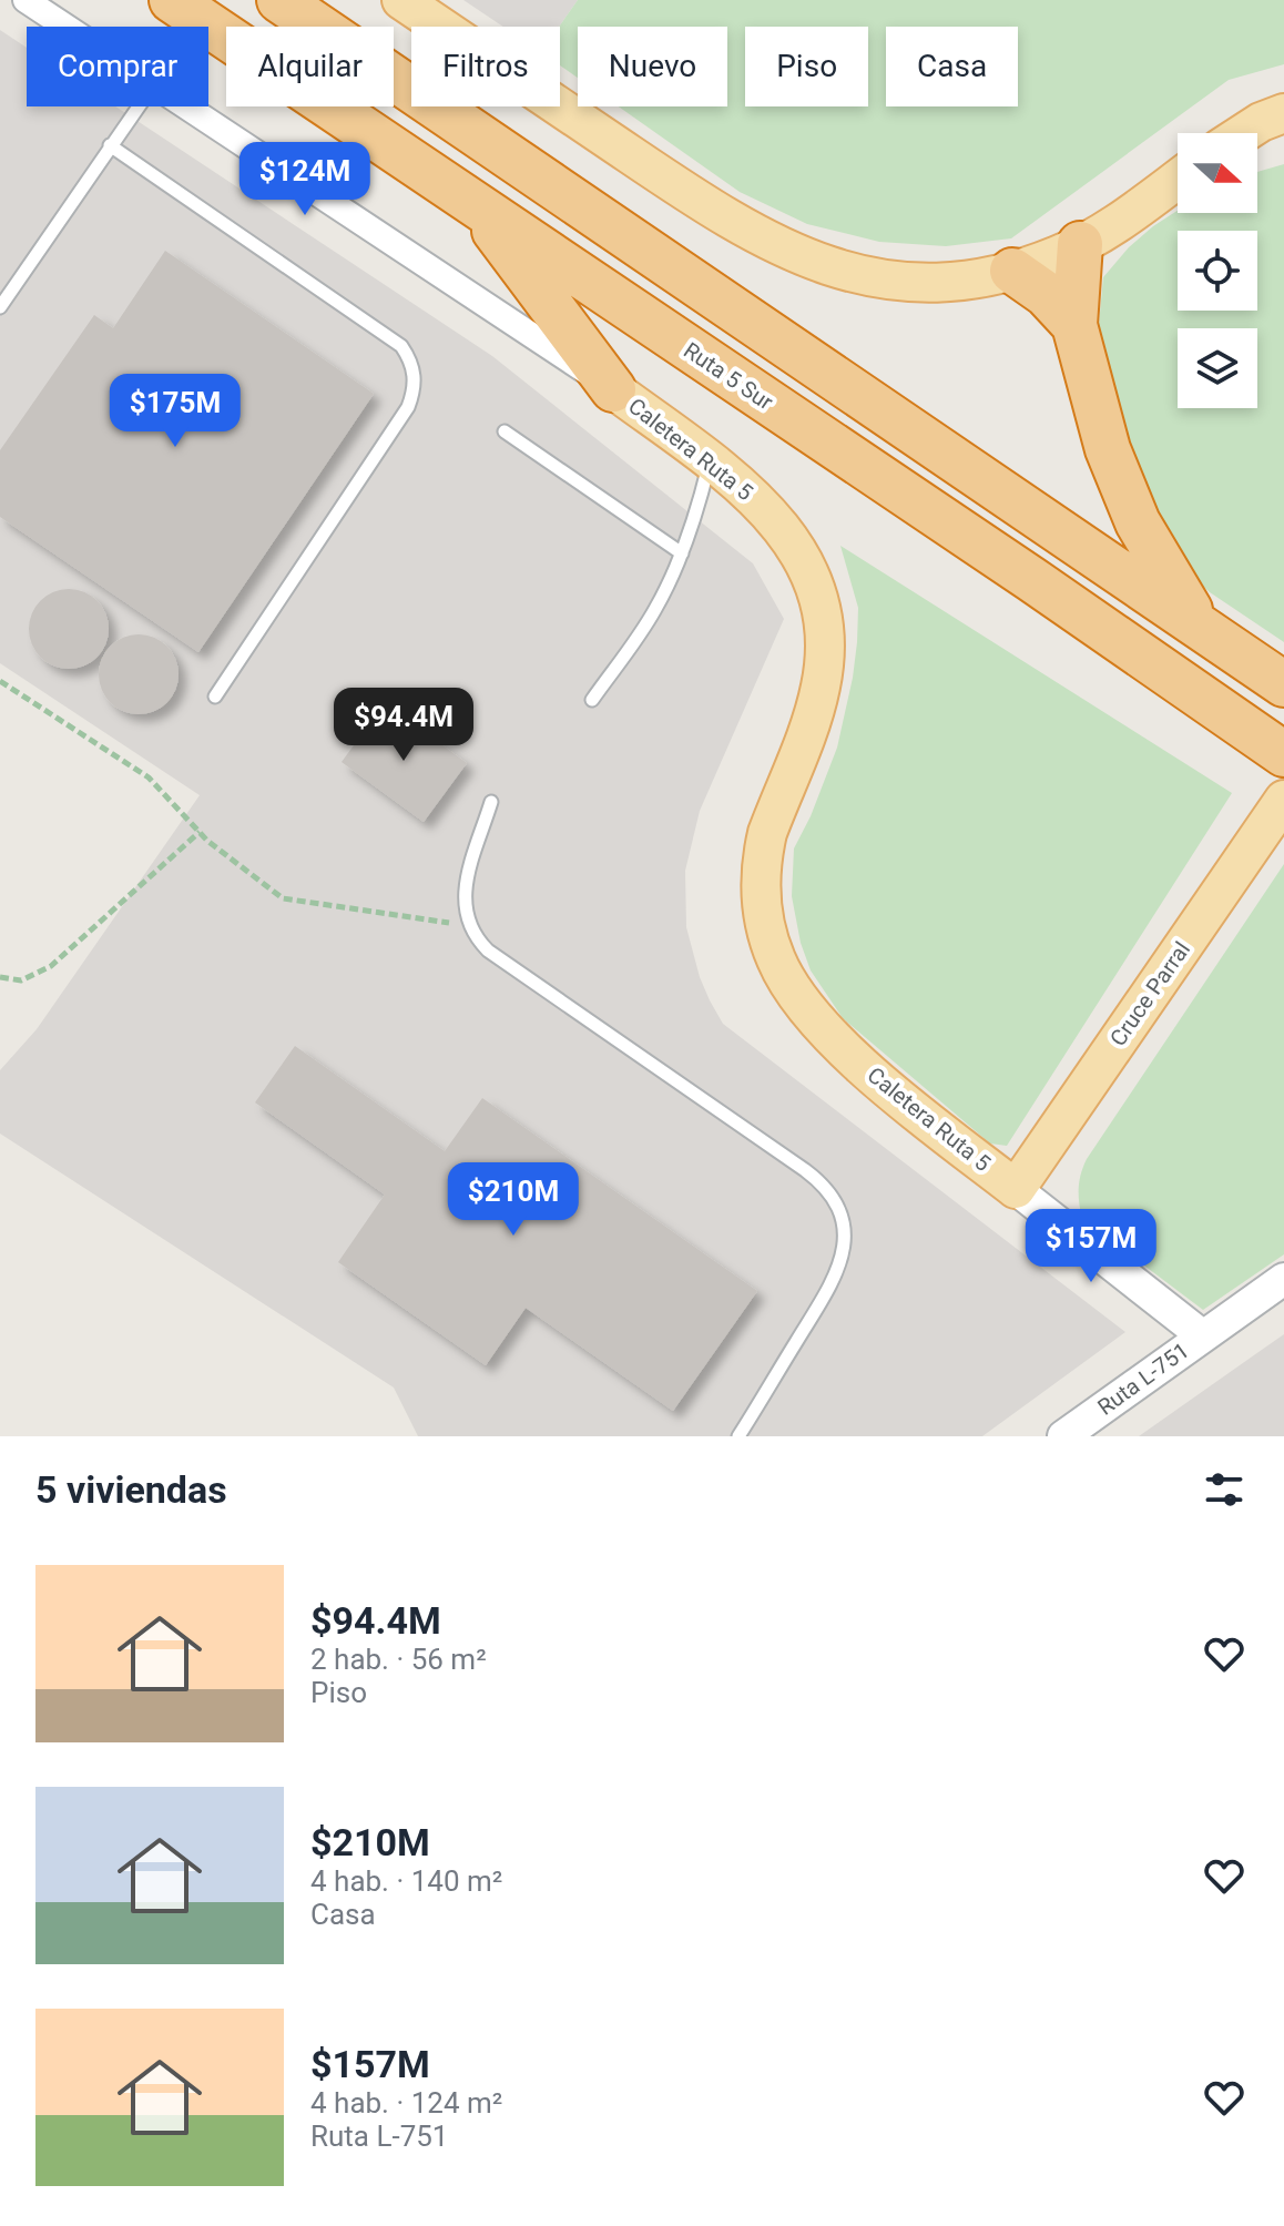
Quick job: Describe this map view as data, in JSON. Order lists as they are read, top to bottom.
{
  "streets": {
    "highway": ["Ruta 5 Sur"],
    "main road": ["Caletera Ruta 5", "Cruce Parral"],
    "street": ["Ruta L-751"]
  },
  "crossings": [
    ["Caletera Ruta 5", "Cruce Parral"],
    ["Caletera Ruta 5", "Ruta L-751"],
    ["Cruce Parral", "Ruta L-751"]
  ],
  "north": "right",
  "page": {
    "chip": [
      "Comprar",
      "Alquilar",
      "Filtros",
      "Nuevo",
      "Piso",
      "Casa"
    ],
    "price": [
      "$124M",
      "$175M",
      "$94.4M",
      "$210M",
      "$157M"
    ],
    "heading": "5 viviendas",
    "list": [
      {
        "name": "$94.4M",
        "note": "2 hab. · 56 m² · Piso"
      },
      {
        "name": "$210M",
        "note": "4 hab. · 140 m² · Casa"
      },
      {
        "name": "$157M",
        "note": "4 hab. · 124 m² · Ruta L-751"
      }
    ]
  }
}
